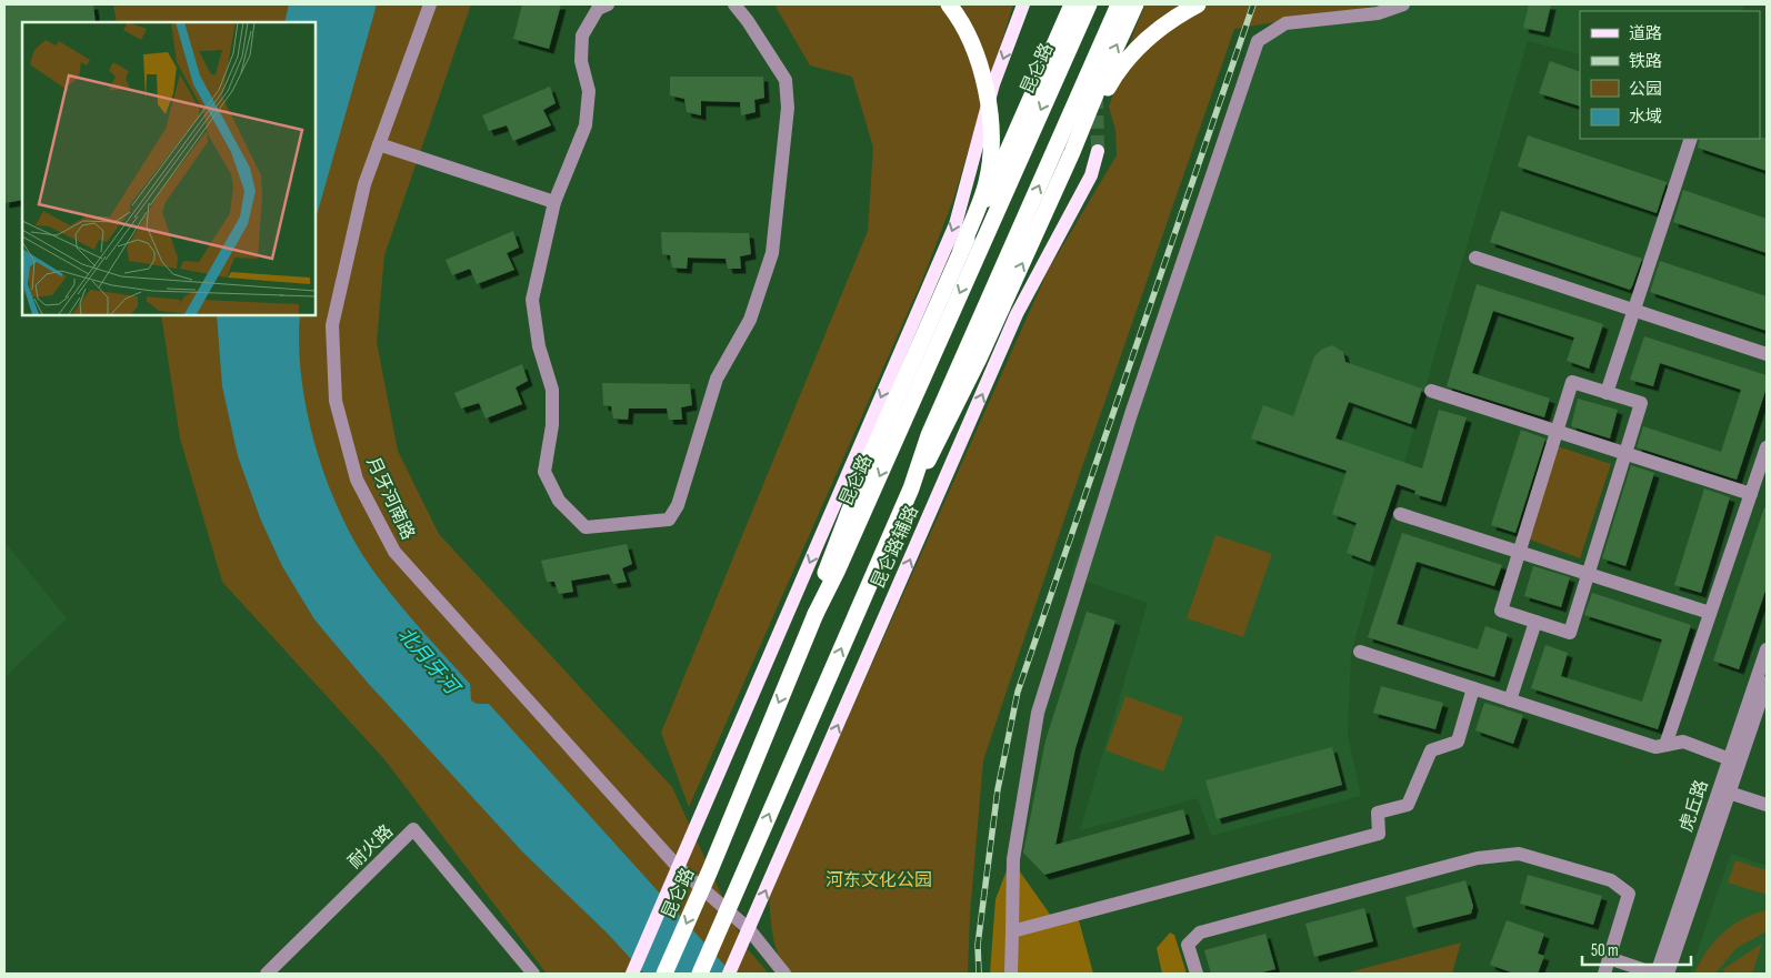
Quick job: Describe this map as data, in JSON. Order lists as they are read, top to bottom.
{
  "streets": {
    "highway": ["昆仑路"],
    "main road": ["昆仑路辅路"],
    "street": ["月牙河南路", "虎丘路", "耐火路"]
  },
  "crossings": [
    ["月牙河南路", "昆仑路辅路"]
  ],
  "water": ["北月牙河"],
  "parks": ["河东文化公园"],
  "legend": [
    "道路",
    "铁路",
    "公园",
    "水域"
  ],
  "scale_bar": "50 m"
}
